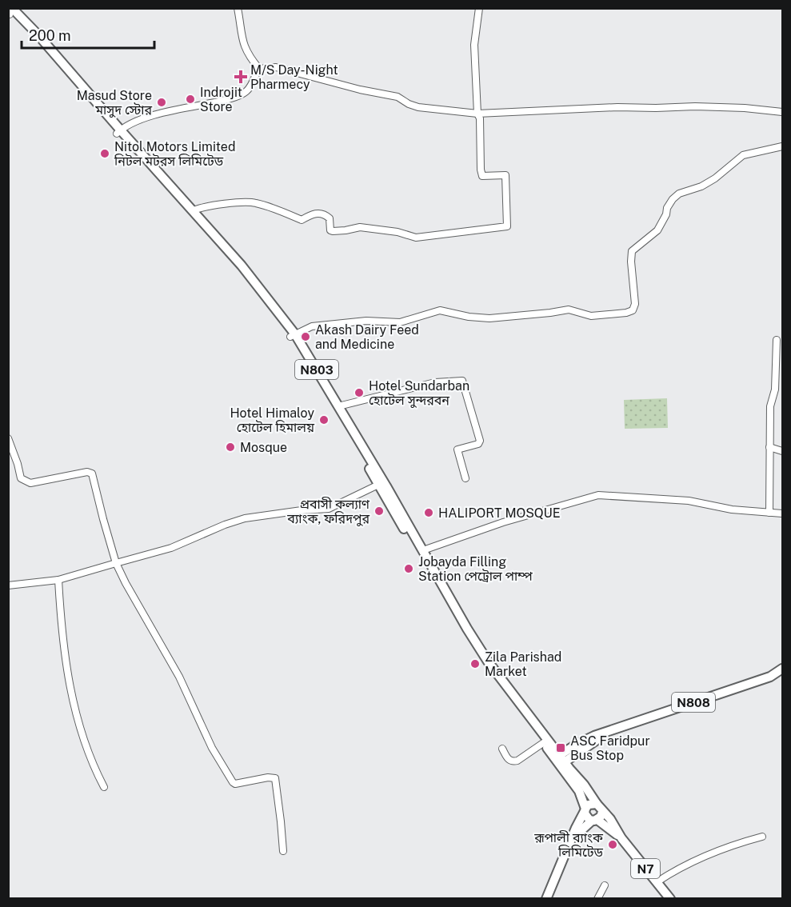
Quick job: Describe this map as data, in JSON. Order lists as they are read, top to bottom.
{
  "streets": {
    "highway": ["N803", "N808", "N7"]
  },
  "crossings": [
    ["N803", "N808"],
    ["N803", "N7"]
  ],
  "places": {
    "health": ["M/S Day-Night Pharmecy"],
    "other": [
      "Indrojit Store",
      "Masud Store মাসুদ স্টোর",
      "Nitol Motors Limited নিটল মটরস লিমিটেড",
      "Akash Dairy Feed and Medicine",
      "Hotel Sundarban হোটেল সুন্দরবন",
      "Hotel Himaloy হোটেল হিমালয়",
      "Mosque",
      "প্রবাসী কল্যাণ ব্যাংক, ফরিদপুর",
      "HALIPORT MOSQUE",
      "Jobayda Filling Station পেট্রোল পাম্প",
      "Zila Parishad Market",
      "রূপালী ব্যাংক লিমিটেড"
    ],
    "transit": ["ASC Faridpur Bus Stop"]
  },
  "scale_bar": "200 m"
}
